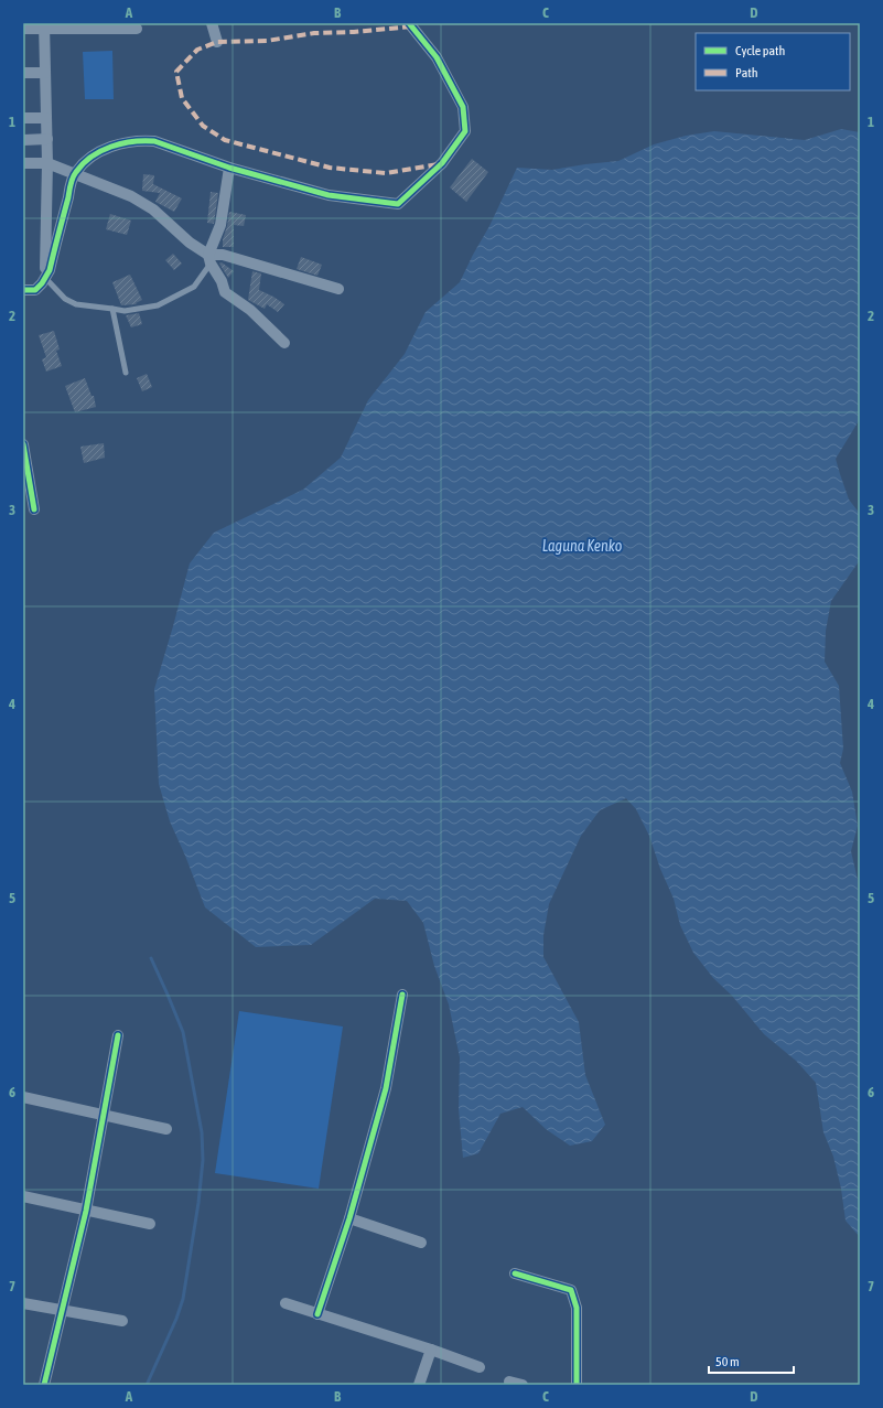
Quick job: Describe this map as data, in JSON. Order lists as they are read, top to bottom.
{
  "water": ["Laguna Kenko"],
  "legend": ["Cycle path", "Path"],
  "scale_bar": "50 m",
  "grid": {
    "columns": [
      "A",
      "B",
      "C",
      "D"
    ],
    "rows": [
      "1",
      "2",
      "3",
      "4",
      "5",
      "6",
      "7"
    ]
  }
}
